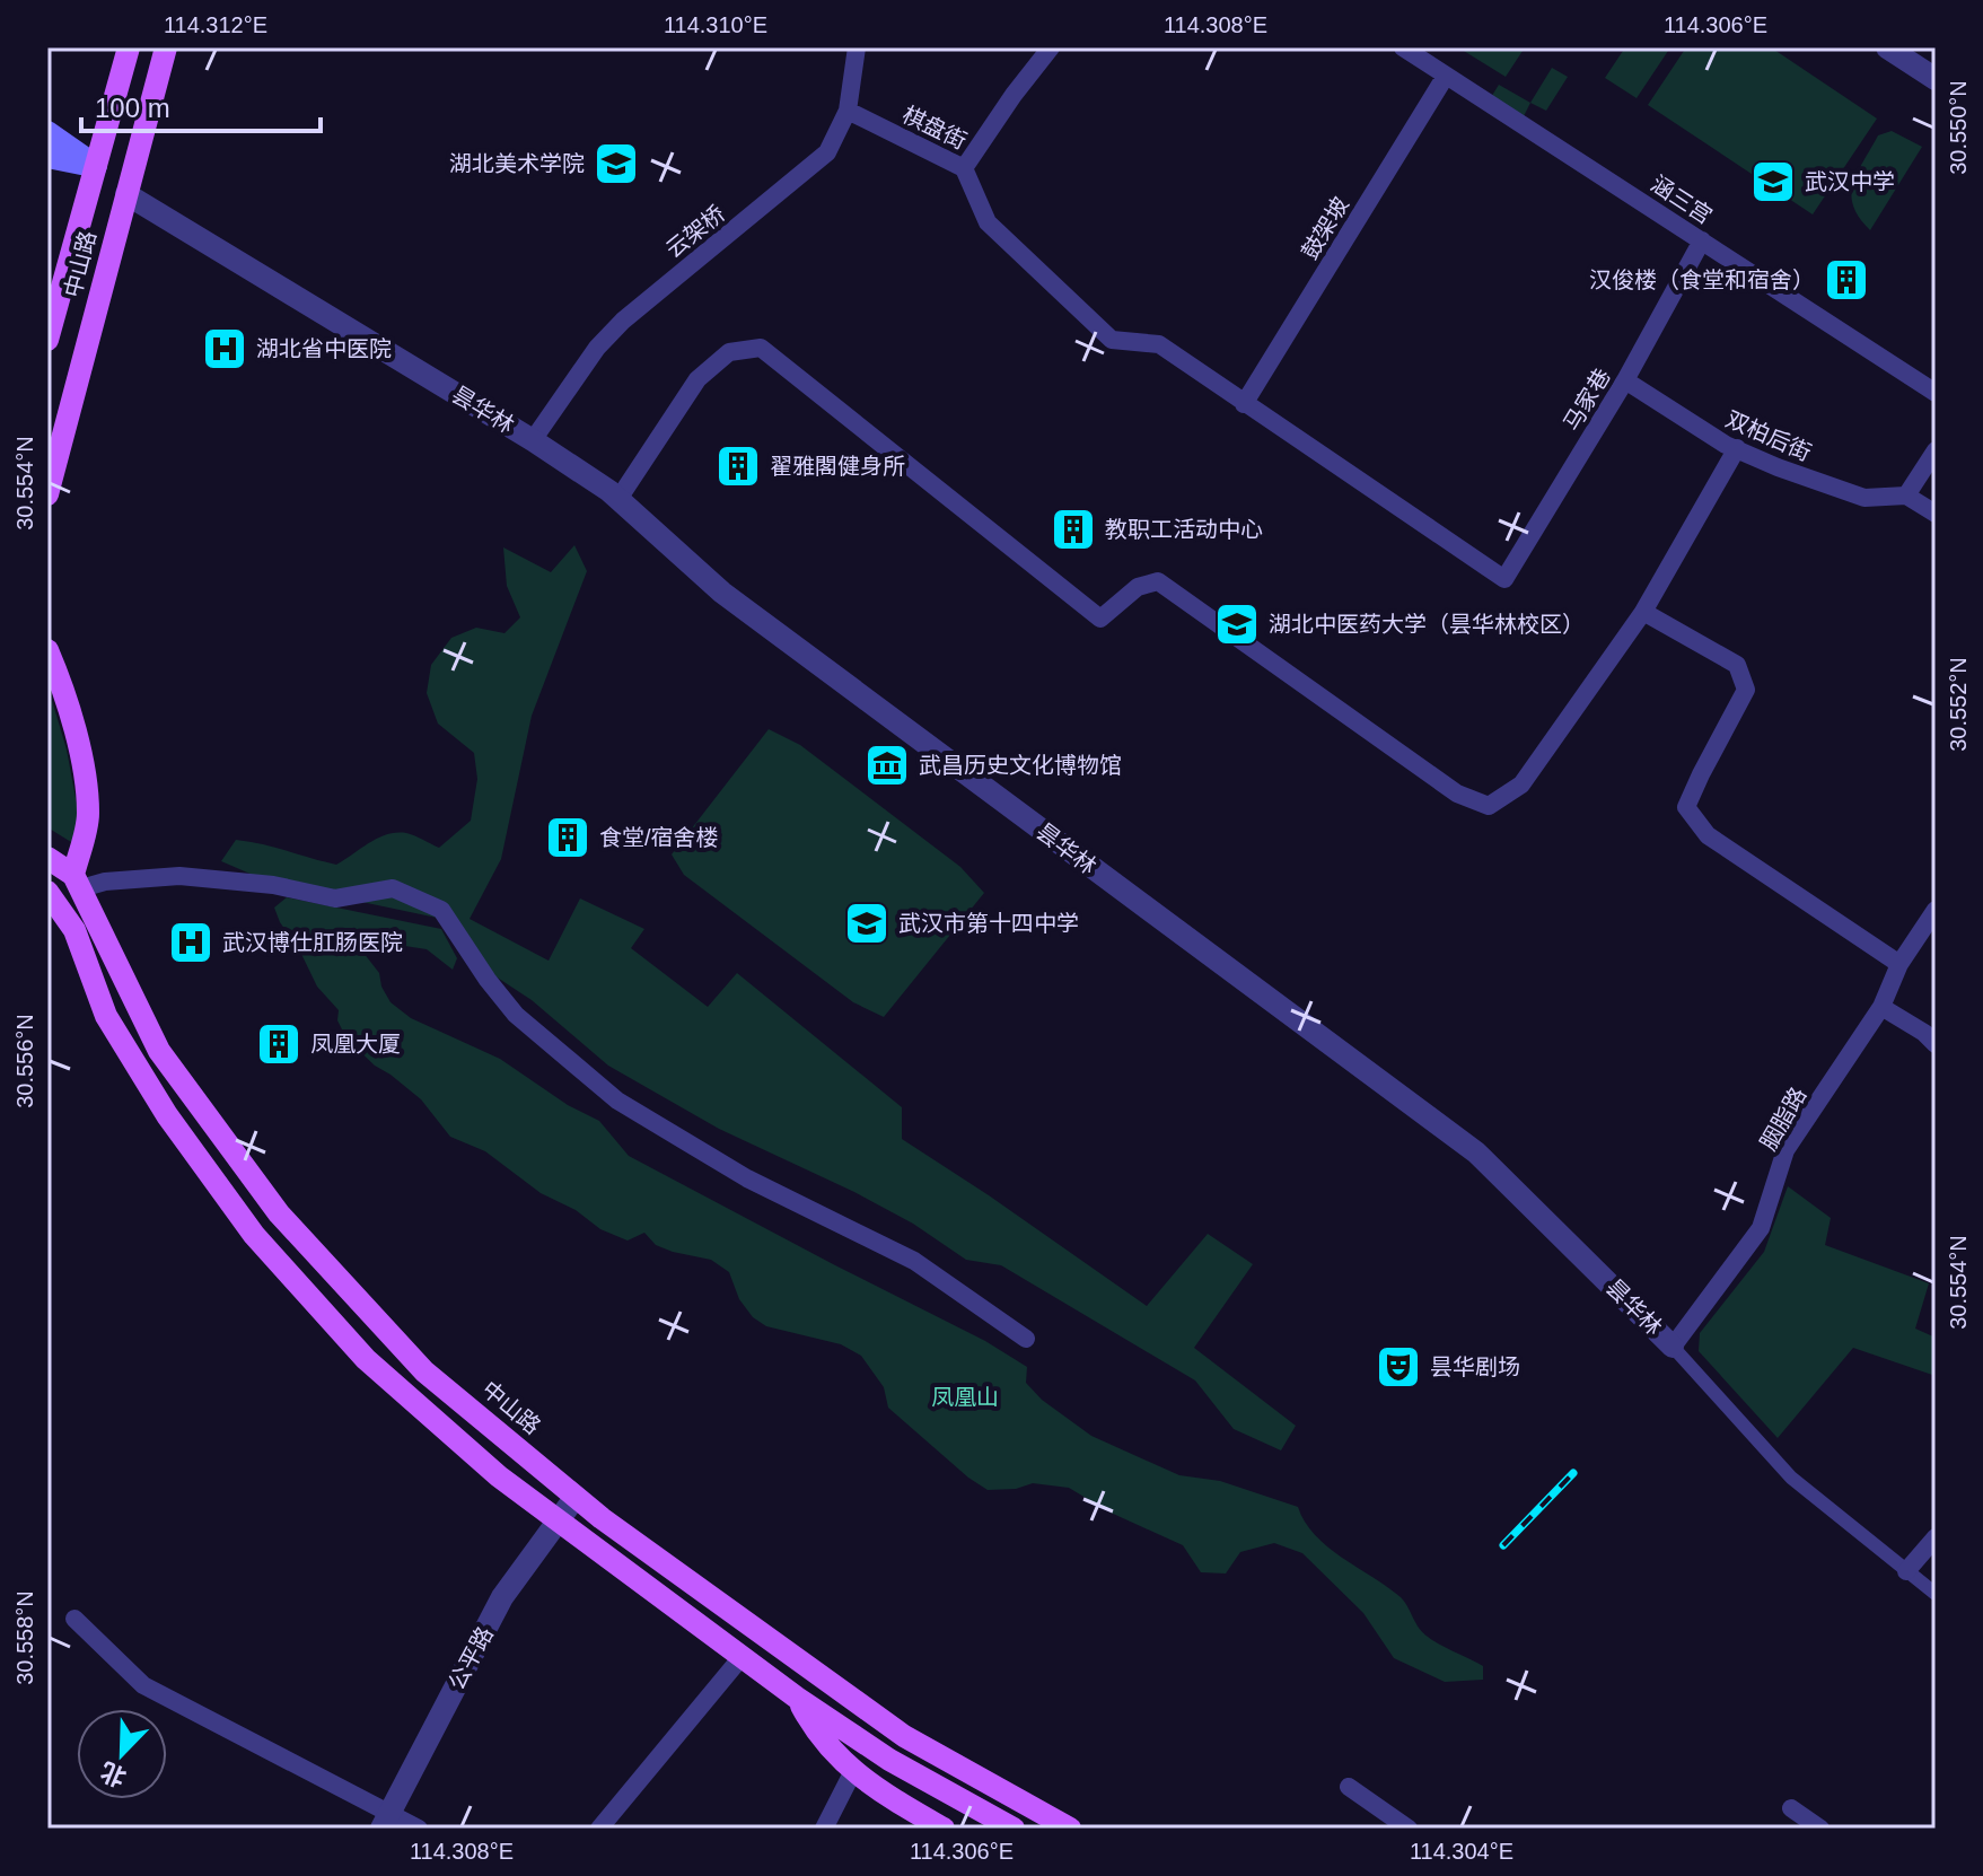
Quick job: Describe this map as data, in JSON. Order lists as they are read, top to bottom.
{
  "streets": {
    "main road": ["中山路"],
    "street": [
      "棋盘街",
      "涵三宫",
      "鼓架坡",
      "云架桥",
      "马家巷",
      "昙华林",
      "双柏后街",
      "胭脂路",
      "公平路"
    ]
  },
  "crossings": [
    ["棋盘街", "云架桥"],
    ["涵三宫", "鼓架坡"],
    ["涵三宫", "马家巷"],
    ["鼓架坡", "马家巷"],
    ["云架桥", "昙华林"],
    ["中山路", "昙华林"],
    ["中山路", "公平路"],
    ["马家巷", "双柏后街"],
    ["昙华林", "胭脂路"]
  ],
  "parks": ["凤凰山"],
  "places": {
    "school or university": [
      "湖北美术学院",
      "武汉中学",
      "湖北中医药大学（昙华林校区）",
      "武汉市第十四中学"
    ],
    "building": [
      "汉俊楼（食堂和宿舍）",
      "翟雅閣健身所",
      "教职工活动中心",
      "食堂/宿舍楼",
      "凤凰大厦"
    ],
    "hospital": ["湖北省中医院", "武汉博仕肛肠医院"],
    "museum": ["武昌历史文化博物馆"],
    "theatre": ["昙华剧场"]
  },
  "scale_bar": "100 m",
  "north": "bottom left",
  "coordinates": [
    "114.312°E",
    "114.310°E",
    "114.308°E",
    "114.306°E",
    "30.550°N",
    "30.554°N",
    "30.552°N",
    "30.556°N",
    "30.558°N",
    "114.304°E"
  ]
}
